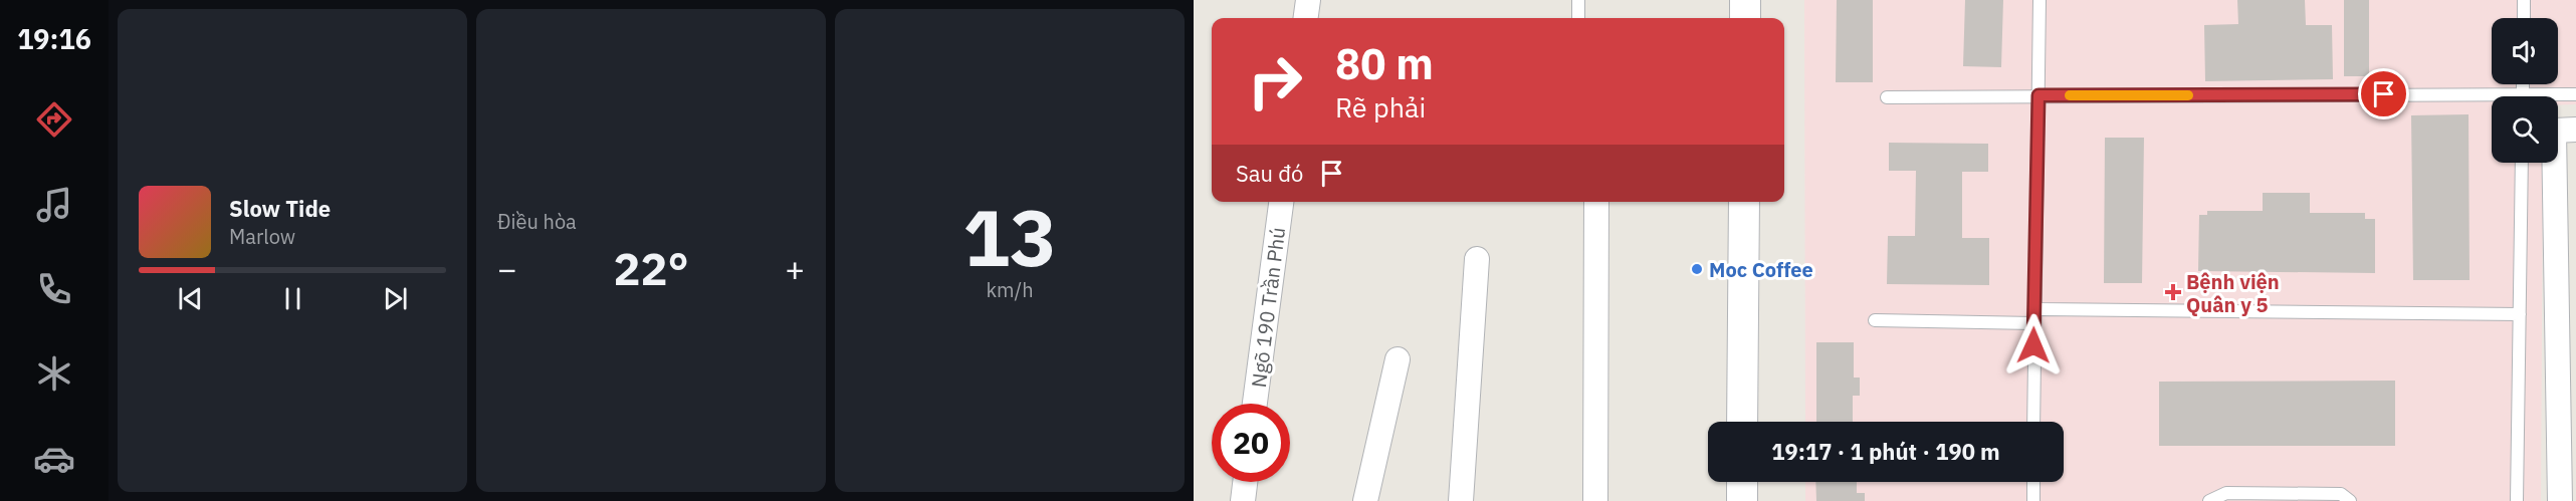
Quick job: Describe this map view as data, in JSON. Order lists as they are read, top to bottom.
{
  "streets": {
    "street": ["Ngõ 190 Trần Phú"]
  },
  "places": {
    "other": ["Moc Coffee"],
    "health": ["Bệnh viện Quân y 5"]
  },
  "page": {
    "tabs": "19:16",
    "tile": [
      "Điều hòa",
      ["13", "km/h"]
    ],
    "turn": ["80 m", "Rẽ phải"],
    "then": "Sau đó",
    "song": ["Slow Tide", "Marlow"],
    "heat": ["−", "22°", "+"],
    "limit": "20",
    "trip": "19:17 · 1 phút · 190 m"
  }
}
